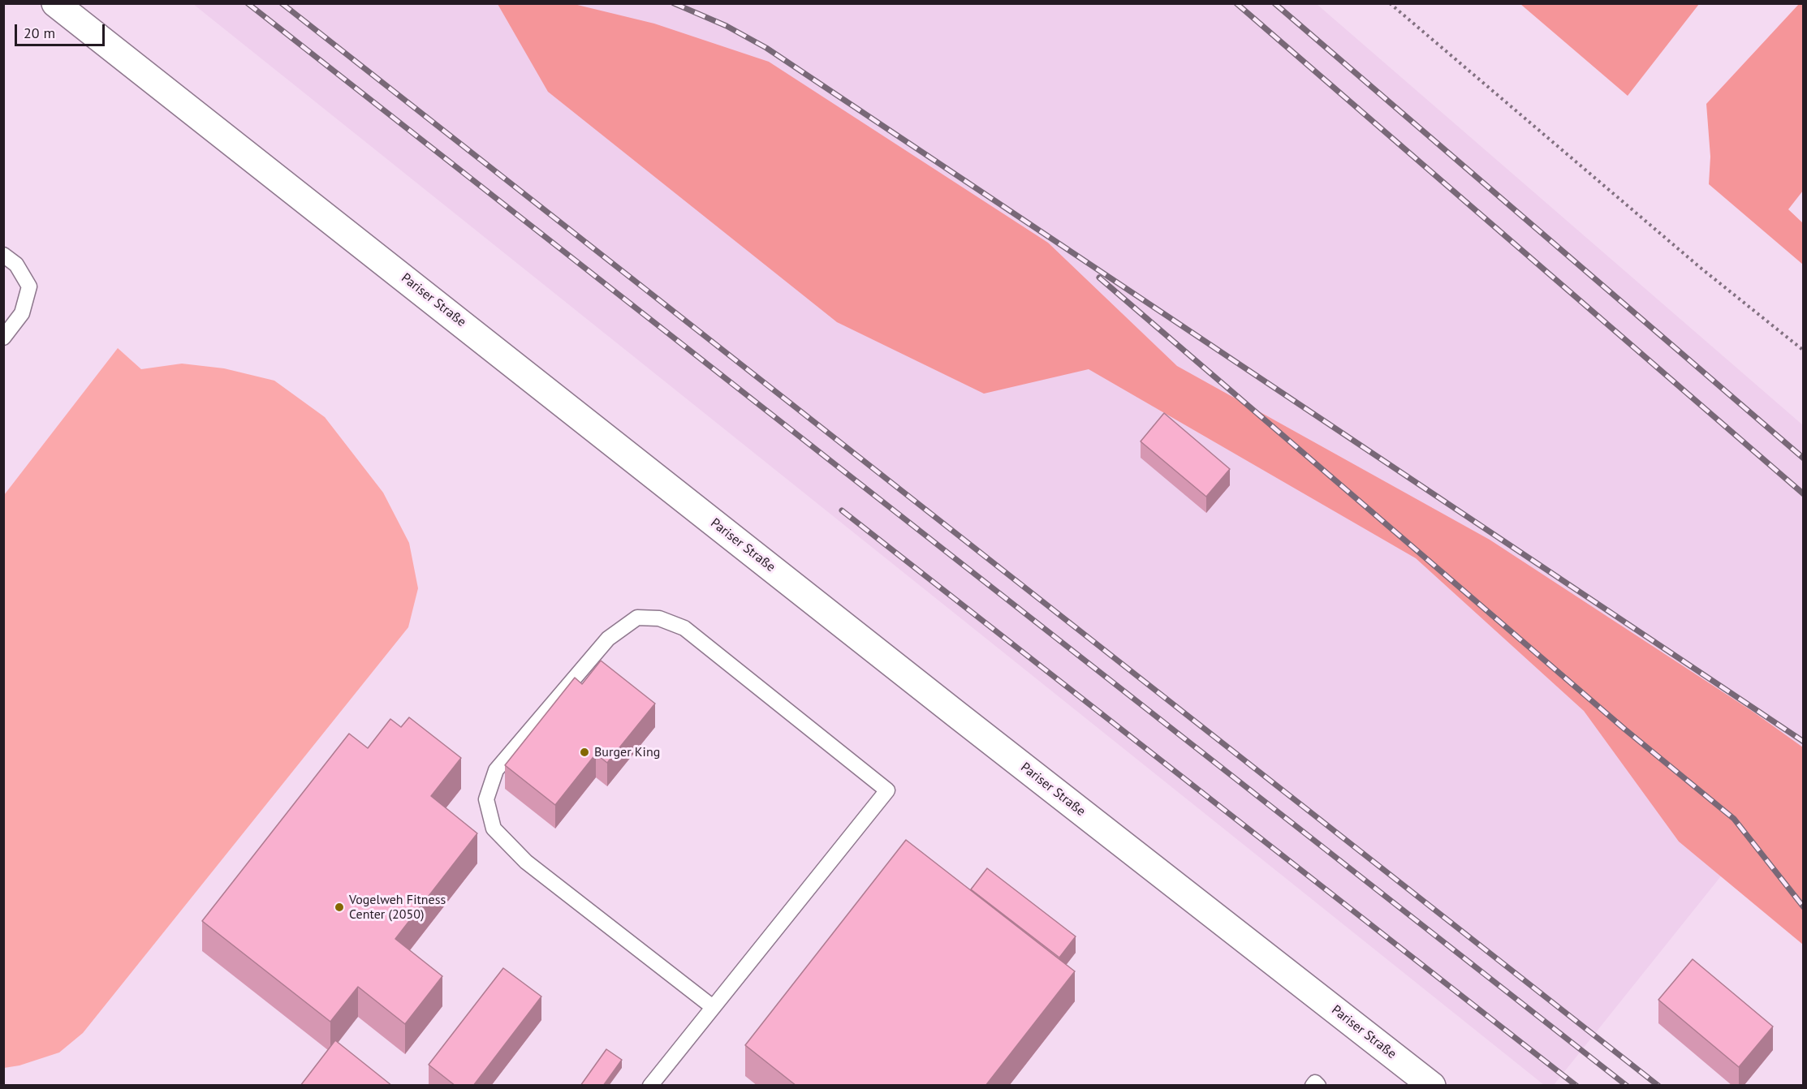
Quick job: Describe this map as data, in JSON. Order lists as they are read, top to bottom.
{
  "streets": {
    "main road": ["Pariser Straße"]
  },
  "places": ["Burger King", "Vogelweh Fitness Center (2050)"],
  "scale_bar": "20 m"
}
